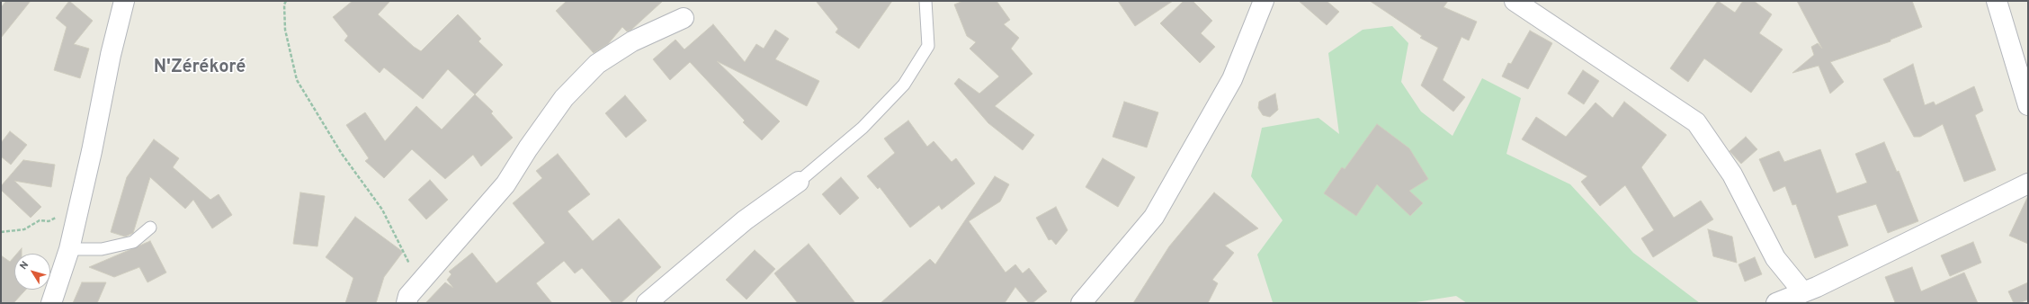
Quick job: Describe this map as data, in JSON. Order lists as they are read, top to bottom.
{
  "districts": ["N'Zérékoré"],
  "north": "top left"
}
